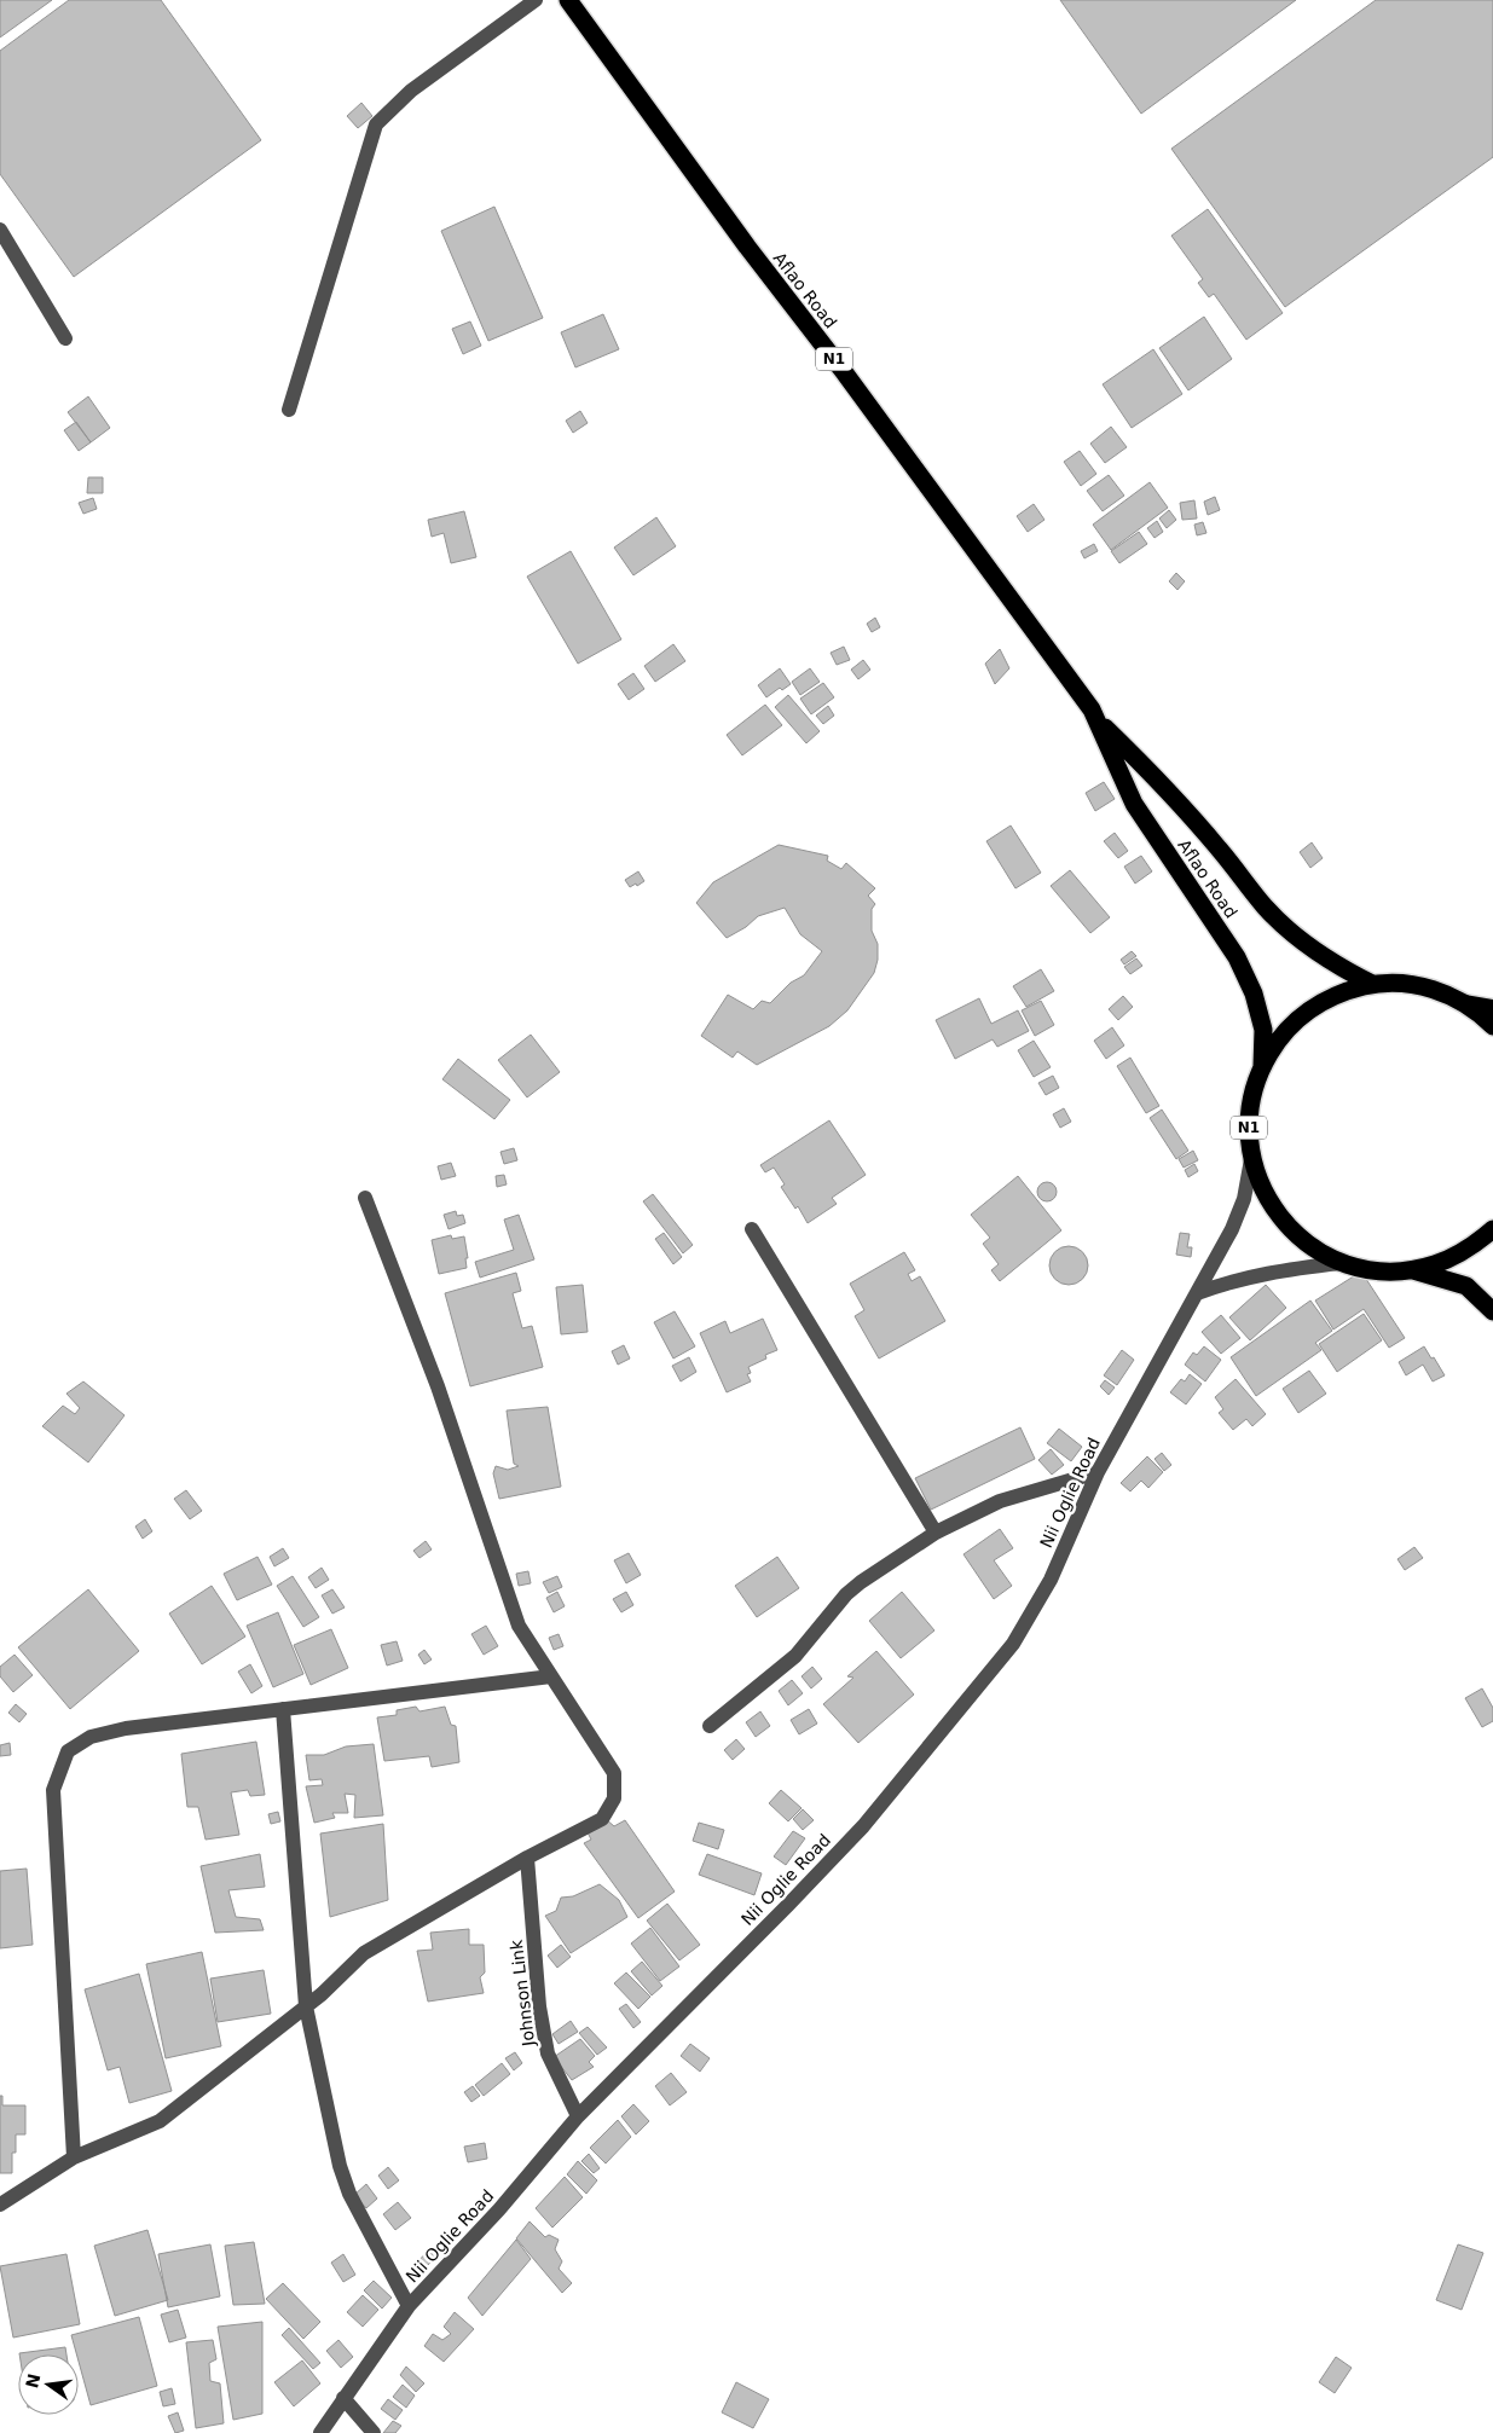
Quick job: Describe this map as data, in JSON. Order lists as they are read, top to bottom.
{
  "streets": {
    "highway": ["Aflao Road", "N1"],
    "street": ["Nii Oglie Road", "Johnson Link"]
  },
  "crossings": [
    ["Aflao Road", "N1"],
    ["N1", "Nii Oglie Road"],
    ["Nii Oglie Road", "Johnson Link"]
  ],
  "north": "left"
}
